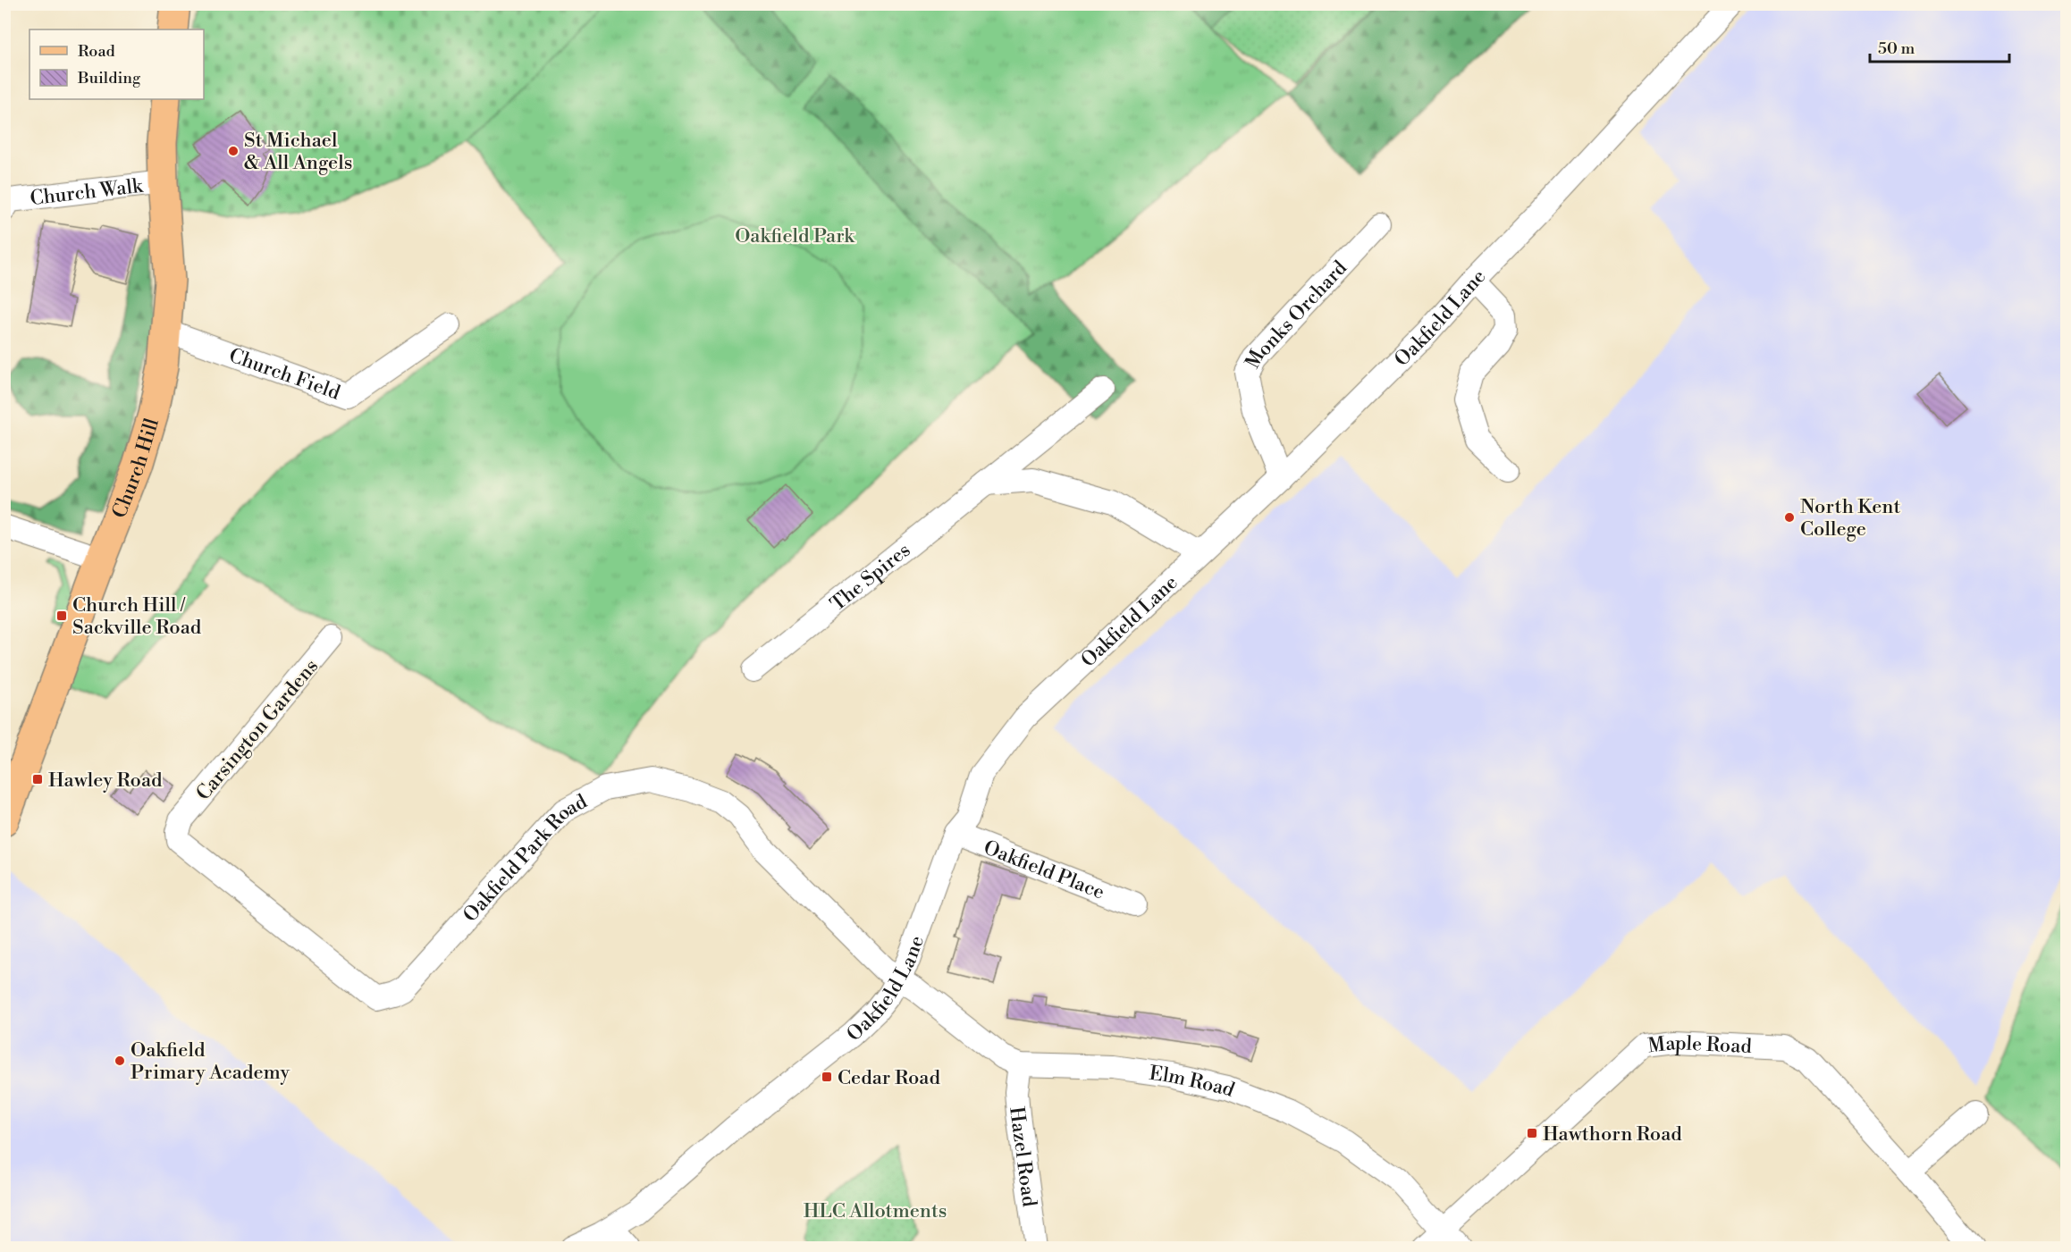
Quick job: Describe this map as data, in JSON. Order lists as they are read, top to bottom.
{
  "streets": {
    "main road": ["Church Hill"],
    "street": [
      "Church Walk",
      "Monks Orchard",
      "Oakfield Lane",
      "Church Field",
      "The Spires",
      "Carsington Gardens",
      "Oakfield Park Road",
      "Oakfield Place",
      "Maple Road",
      "Elm Road",
      "Hazel Road"
    ]
  },
  "crossings": [
    ["Church Walk", "Church Hill"],
    ["Monks Orchard", "Oakfield Lane"],
    ["Oakfield Lane", "Oakfield Park Road"],
    ["Oakfield Lane", "Oakfield Place"],
    ["Oakfield Lane", "Elm Road"],
    ["Church Field", "Church Hill"],
    ["Carsington Gardens", "Oakfield Park Road"],
    ["Oakfield Park Road", "Elm Road"],
    ["Maple Road", "Elm Road"],
    ["Elm Road", "Hazel Road"]
  ],
  "parks": ["Oakfield Park", "HLC Allotments"],
  "places": {
    "other": ["St Michael & All Angels", "North Kent College", "Oakfield Primary Academy"],
    "transit": [
      "Church Hill / Sackville Road",
      "Hawley Road",
      "Cedar Road",
      "Hawthorn Road"
    ]
  },
  "legend": ["Road", "Building"],
  "scale_bar": "50 m"
}
